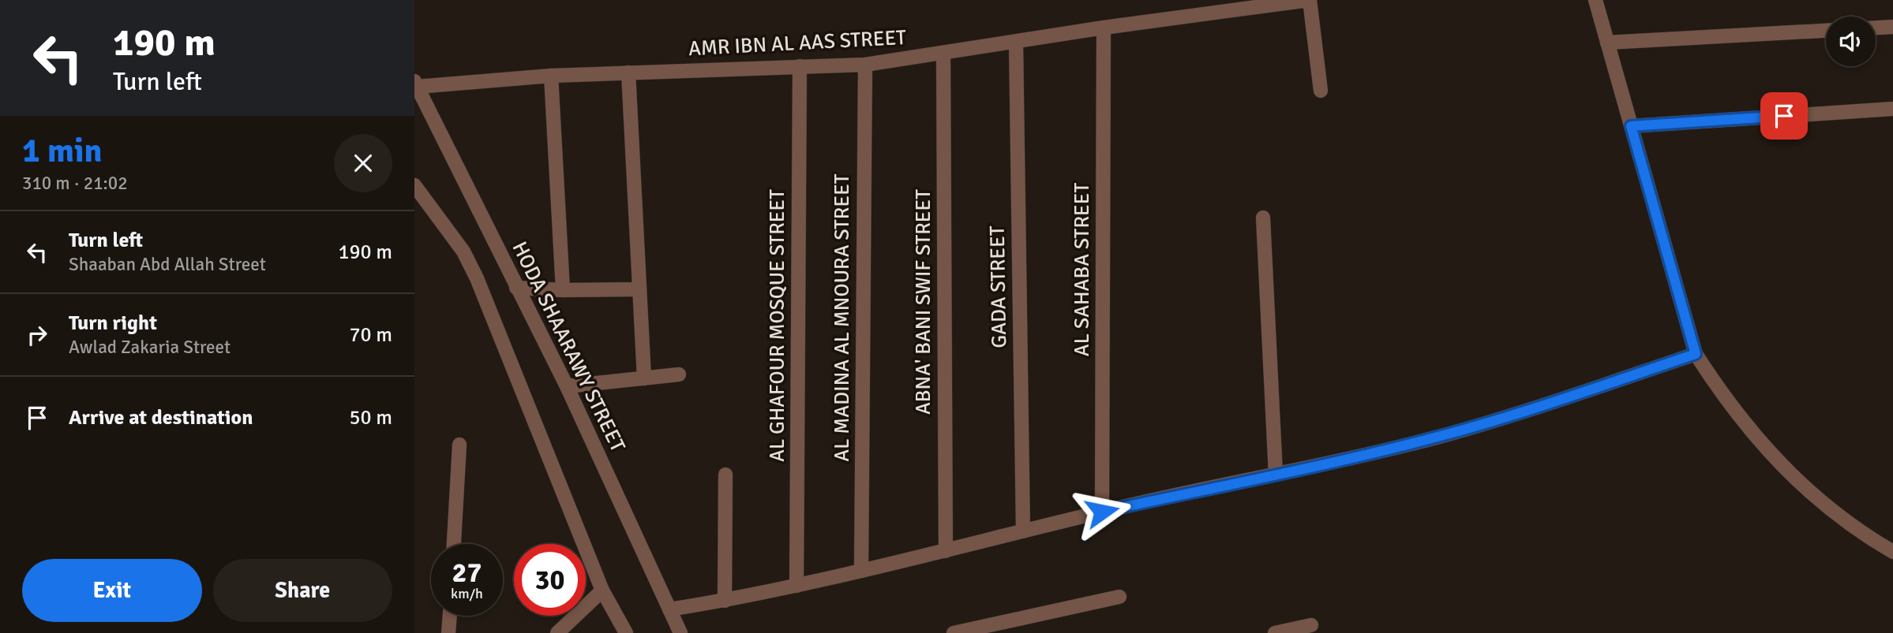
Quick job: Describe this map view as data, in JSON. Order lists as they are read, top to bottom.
{
  "streets": {
    "street": [
      "AMR IBN AL AAS STREET",
      "AL SAHABA STREET",
      "GADA STREET",
      "ABNA' BANI SWIF STREET",
      "AL MADINA AL MNOURA STREET",
      "AL GHAFOUR MOSQUE STREET",
      "HODA SHAARAWY STREET"
    ]
  },
  "crossings": [
    ["AMR IBN AL AAS STREET", "AL SAHABA STREET"],
    ["AMR IBN AL AAS STREET", "GADA STREET"],
    ["AMR IBN AL AAS STREET", "ABNA' BANI SWIF STREET"],
    ["AMR IBN AL AAS STREET", "AL MADINA AL MNOURA STREET"],
    ["AMR IBN AL AAS STREET", "AL GHAFOUR MOSQUE STREET"],
    ["AMR IBN AL AAS STREET", "HODA SHAARAWY STREET"]
  ],
  "page": {
    "turn": ["190 m", "Turn left"],
    "heading": ["1 min", "310 m · 21:02"],
    "list": [
      {
        "name": "Turn left",
        "note": "Shaaban Abd Allah Street",
        "value": "190 m"
      },
      {
        "name": "Turn right",
        "note": "Awlad Zakaria Street",
        "value": "70 m"
      },
      {
        "name": "Arrive at destination",
        "value": "50 m"
      }
    ],
    "speed": "27 km/h",
    "limit": "30",
    "buttons": ["Exit", "Share"]
  }
}
